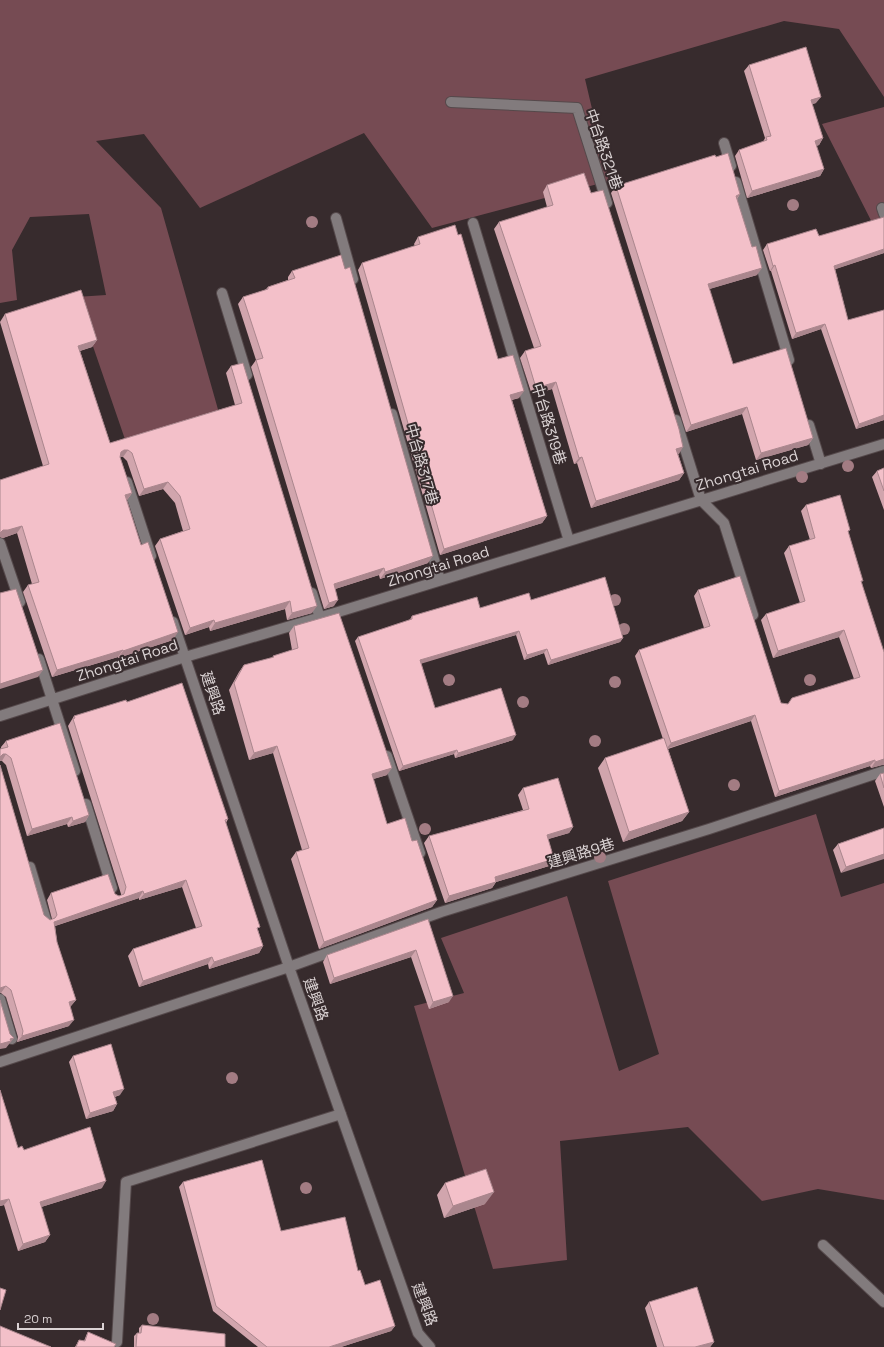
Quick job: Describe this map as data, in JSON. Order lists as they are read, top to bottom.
{
  "streets": {
    "street": [
      "中台路321巷",
      "中台路319巷",
      "中台路317巷",
      "Zhongtai Road",
      "建興路",
      "建興路9巷"
    ]
  },
  "crossings": [
    ["中台路319巷", "Zhongtai Road"],
    ["中台路317巷", "Zhongtai Road"],
    ["Zhongtai Road", "建興路"],
    ["建興路", "建興路9巷"]
  ],
  "scale_bar": "20 m"
}
